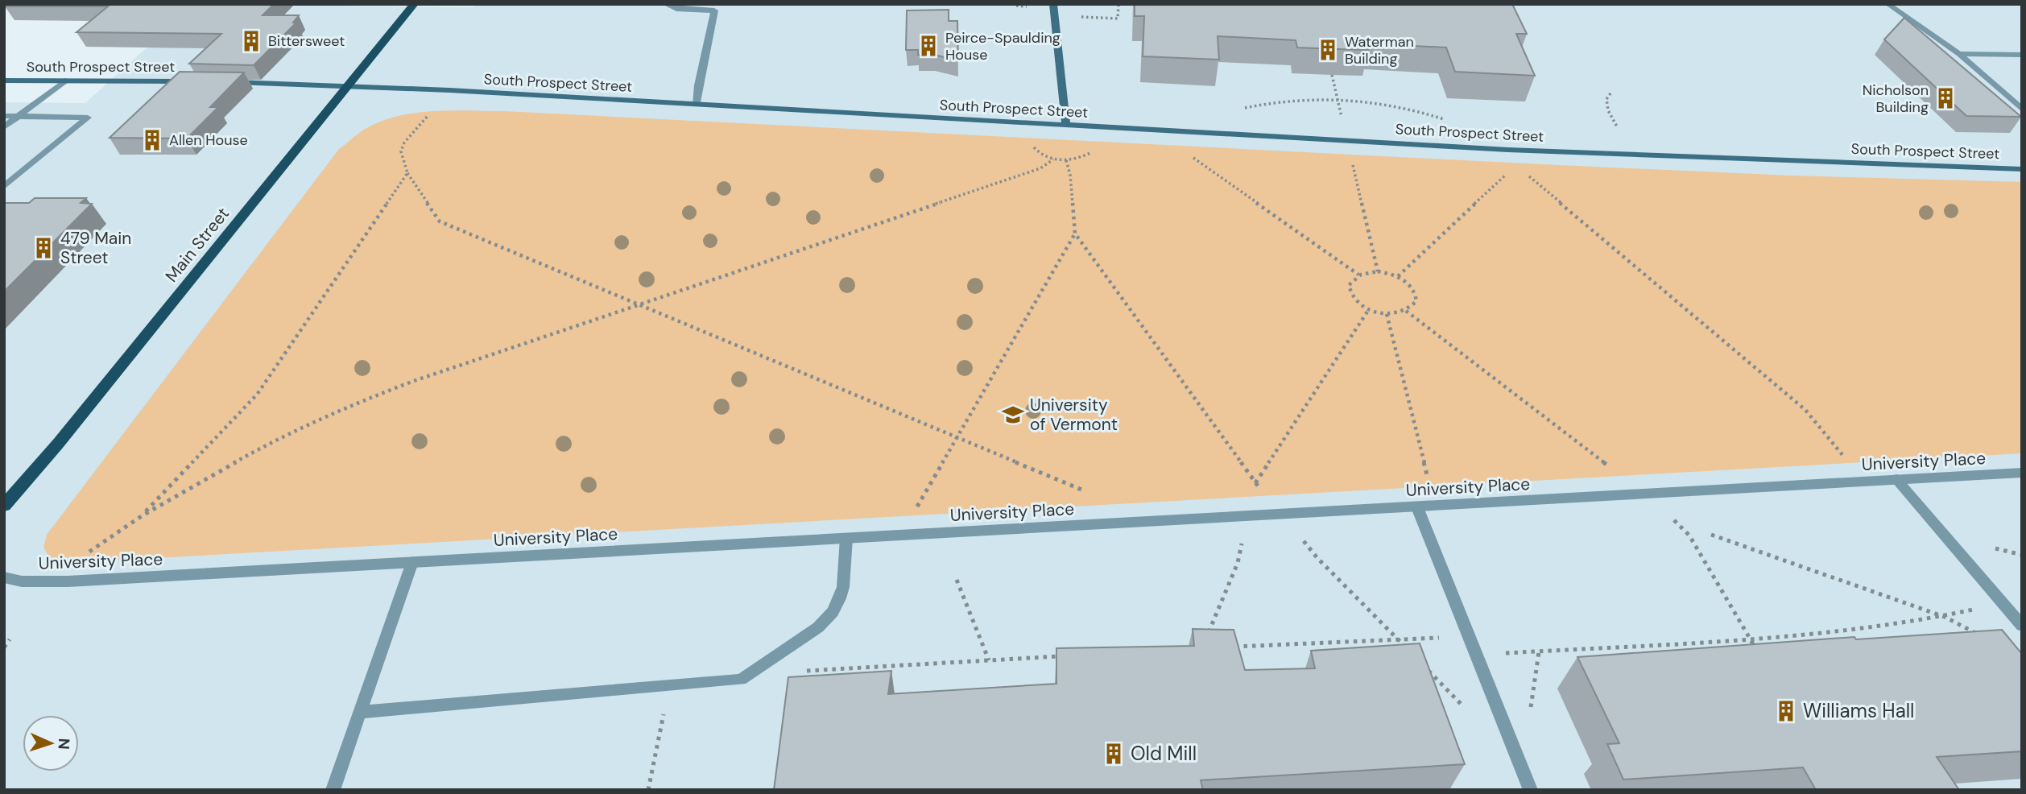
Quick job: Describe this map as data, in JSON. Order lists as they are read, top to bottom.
{
  "streets": {
    "main road": ["Main Street"],
    "street": ["South Prospect Street", "University Place"]
  },
  "crossings": [
    ["South Prospect Street", "Main Street"]
  ],
  "places": {
    "building": [
      "Bittersweet",
      "Peirce-Spaulding House",
      "Waterman Building",
      "Nicholson Building",
      "Allen House",
      "479 Main Street",
      "Williams Hall",
      "Old Mill"
    ],
    "school or university": ["University of Vermont"]
  },
  "north": "right"
}
